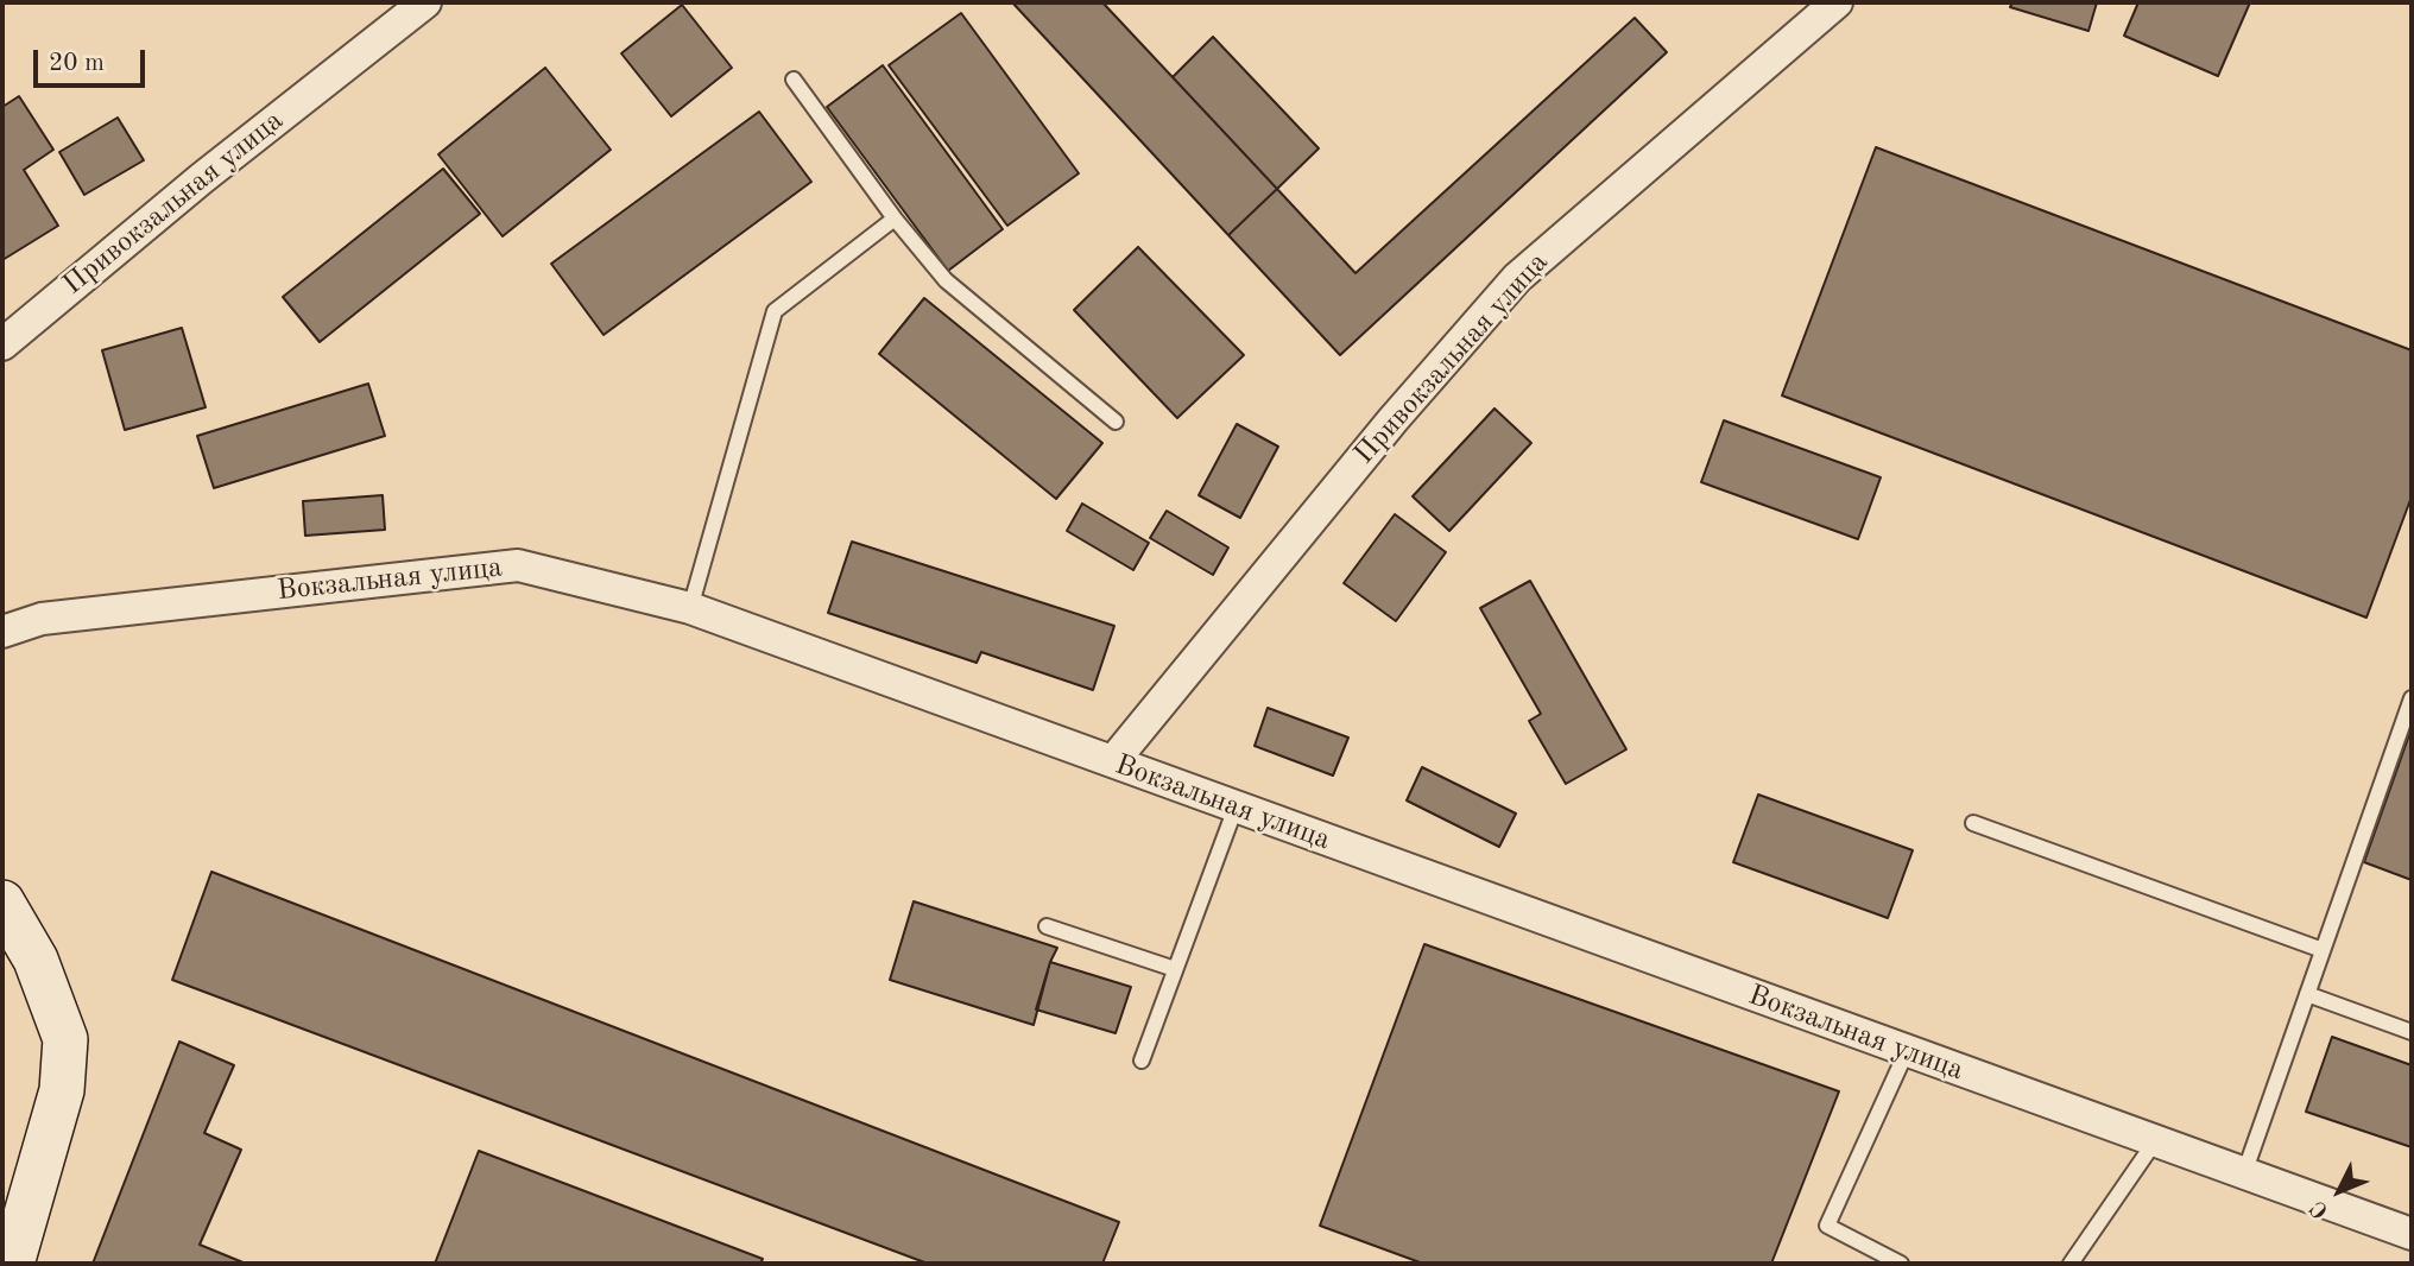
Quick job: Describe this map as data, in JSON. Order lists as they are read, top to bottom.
{
  "streets": {
    "street": ["Привокзальная улица", "Вокзальная улица"]
  },
  "crossings": [
    ["Привокзальная улица", "Вокзальная улица"]
  ],
  "scale_bar": "20 m",
  "north": "bottom left"
}
